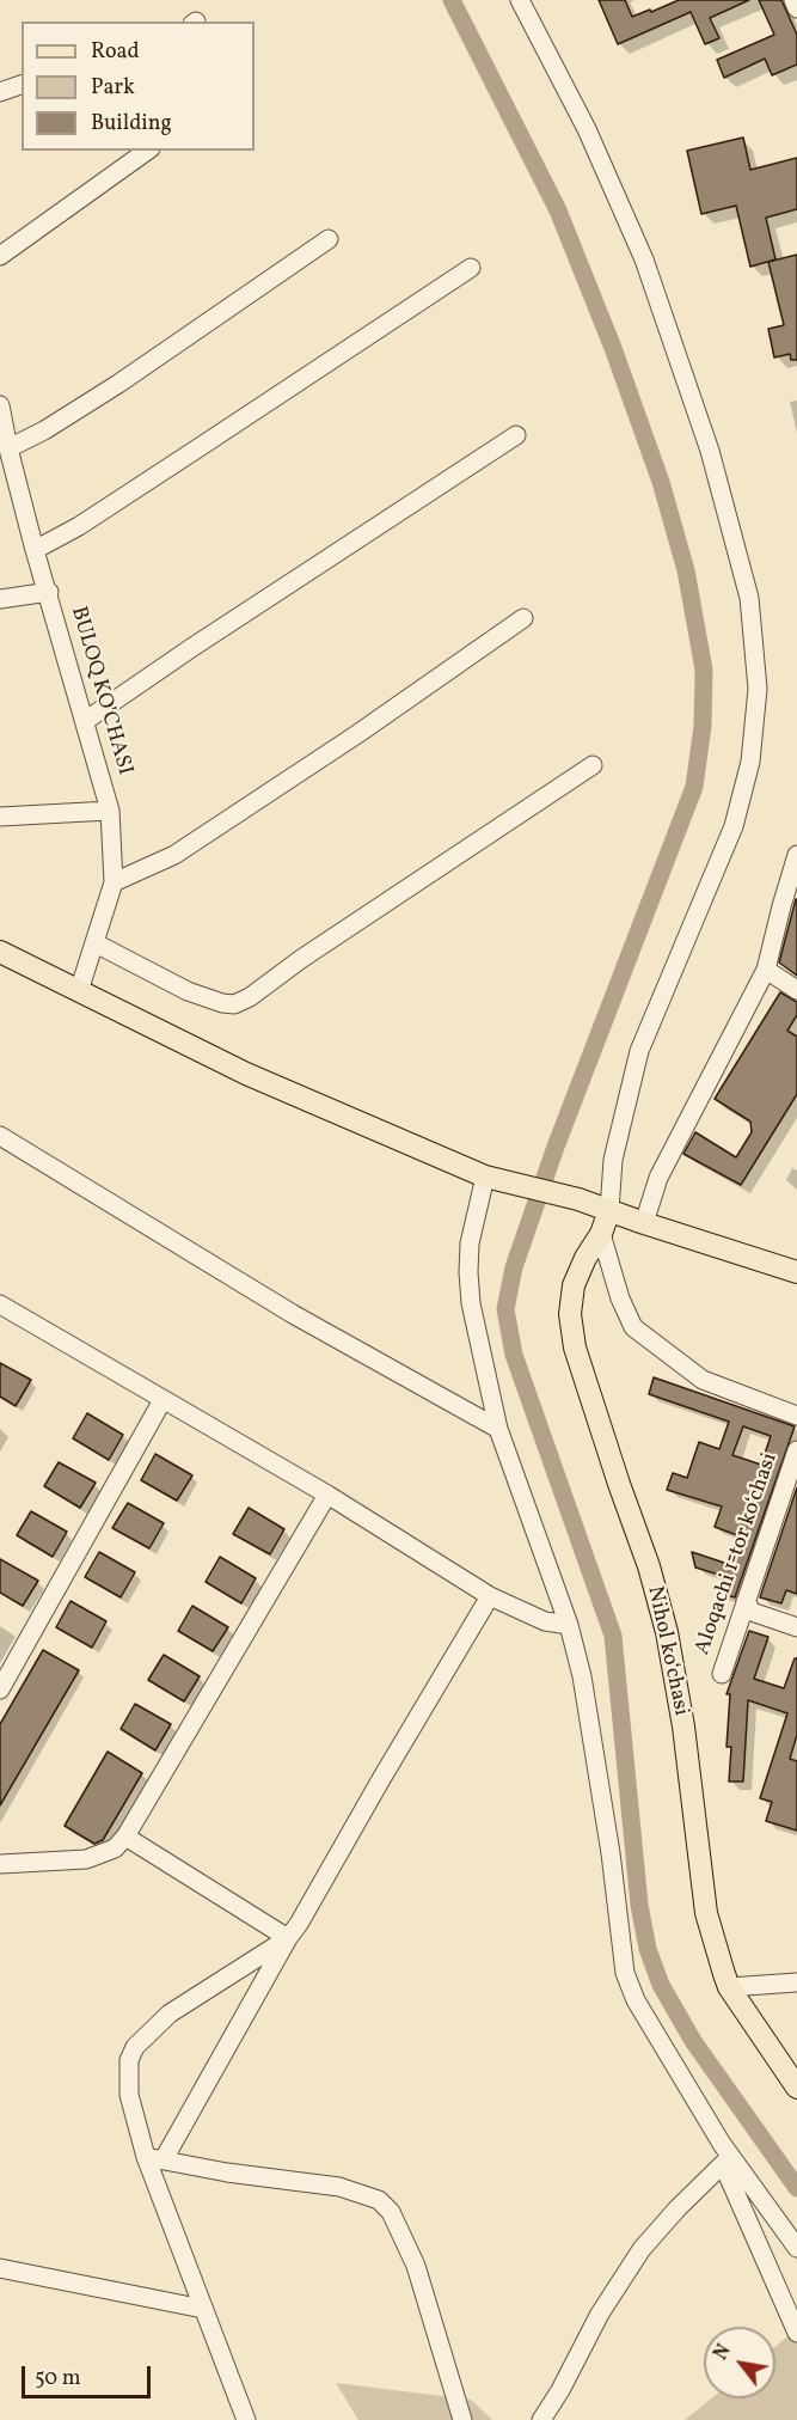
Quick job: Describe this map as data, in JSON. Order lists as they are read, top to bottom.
{
  "streets": {
    "main road": ["Nihol koʻchasi"],
    "street": ["BULOQ KO'CHASI", "Aloqachi 1-tor koʻchasi"]
  },
  "legend": ["Road", "Park", "Building"],
  "scale_bar": "50 m",
  "north": "top left"
}
